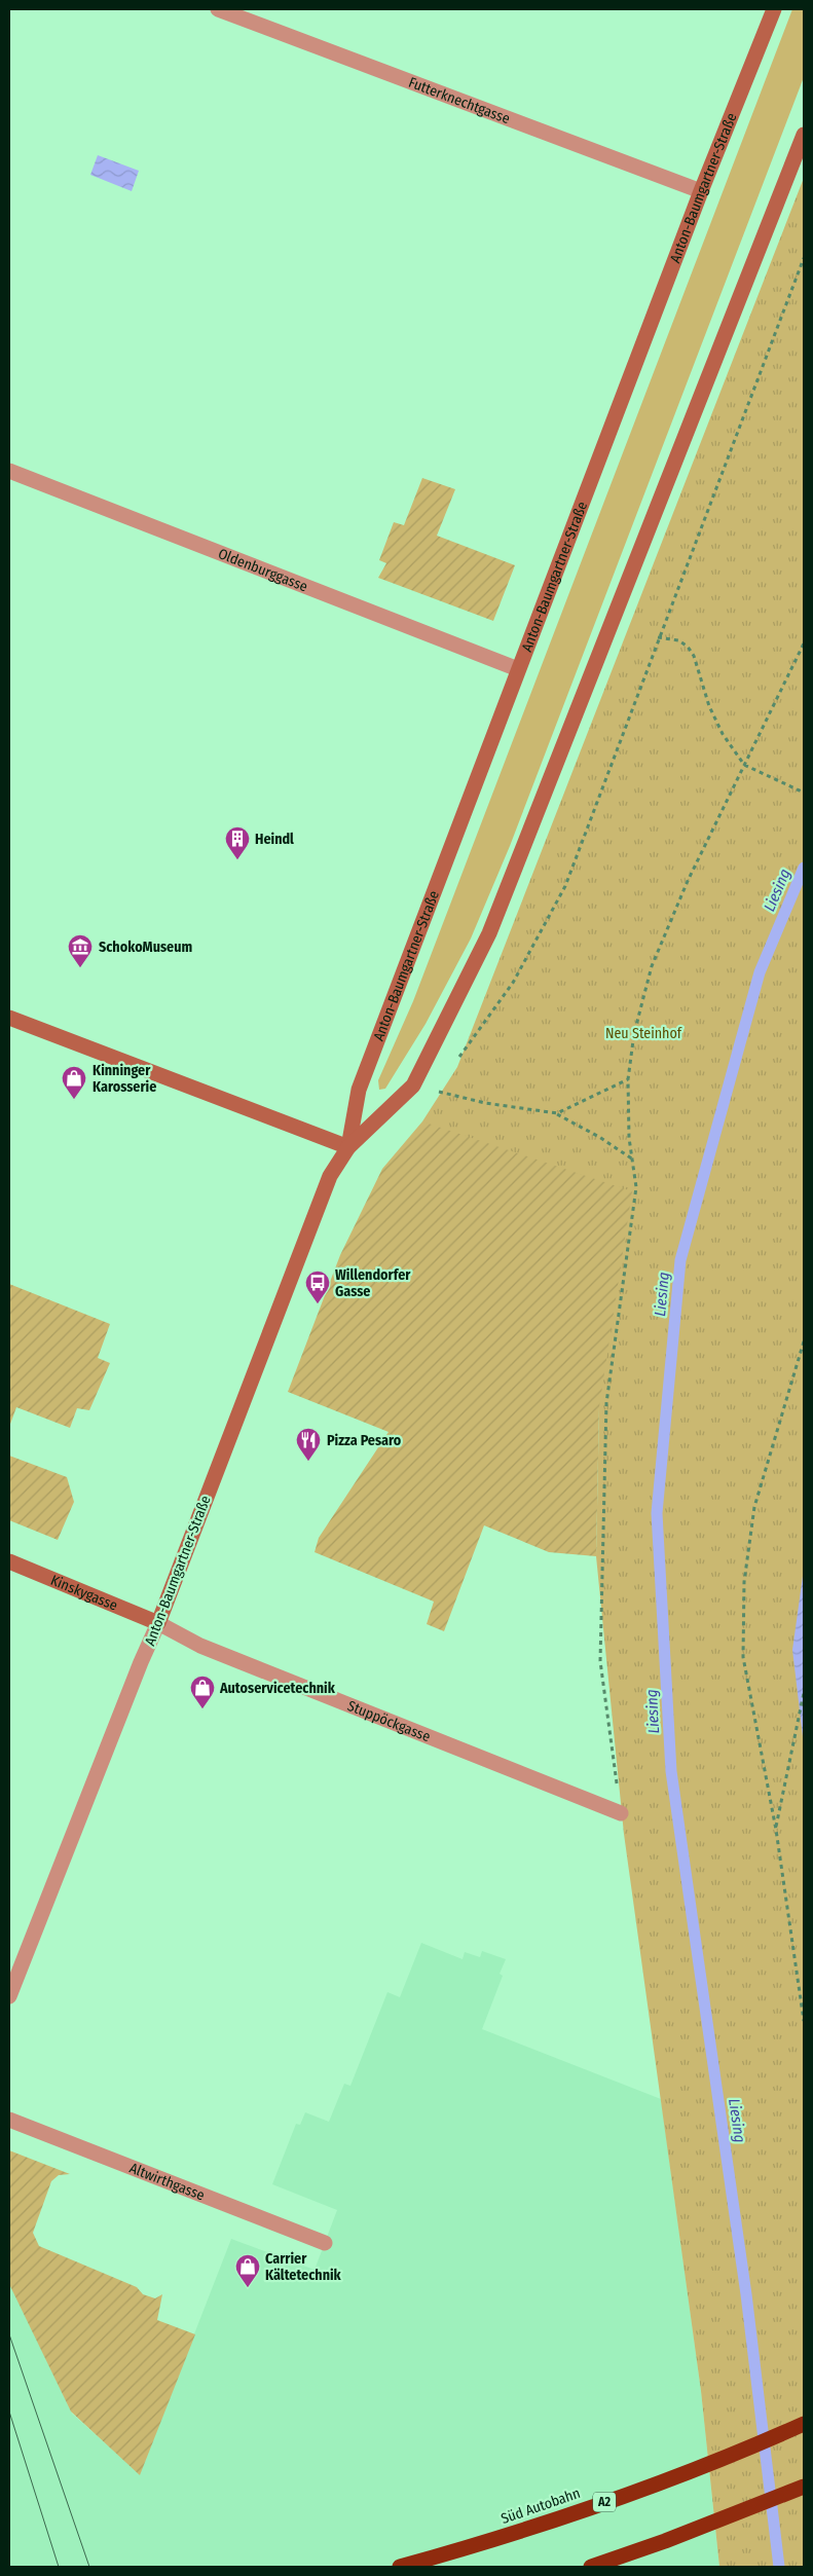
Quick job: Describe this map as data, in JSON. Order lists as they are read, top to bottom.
{
  "streets": {
    "highway": ["A2", "Süd Autobahn"],
    "main road": ["Anton-Baumgartner-Straße", "Kinskygasse"],
    "street": [
      "Futterknechtgasse",
      "Oldenburggasse",
      "Stuppöckgasse",
      "Altwirthgasse"
    ]
  },
  "crossings": [
    ["Futterknechtgasse", "Anton-Baumgartner-Straße"],
    ["Anton-Baumgartner-Straße", "Oldenburggasse"],
    ["Anton-Baumgartner-Straße", "Kinskygasse"],
    ["Anton-Baumgartner-Straße", "Stuppöckgasse"],
    ["Kinskygasse", "Stuppöckgasse"]
  ],
  "water": ["Liesing"],
  "parks": ["Neu Steinhof"],
  "places": {
    "building": ["Heindl"],
    "museum": ["SchokoMuseum"],
    "shop": ["Kinninger Karosserie", "Autoservicetechnik", "Carrier Kältetechnik"],
    "bus stop": ["Willendorfer Gasse"],
    "restaurant": ["Pizza Pesaro"]
  }
}
